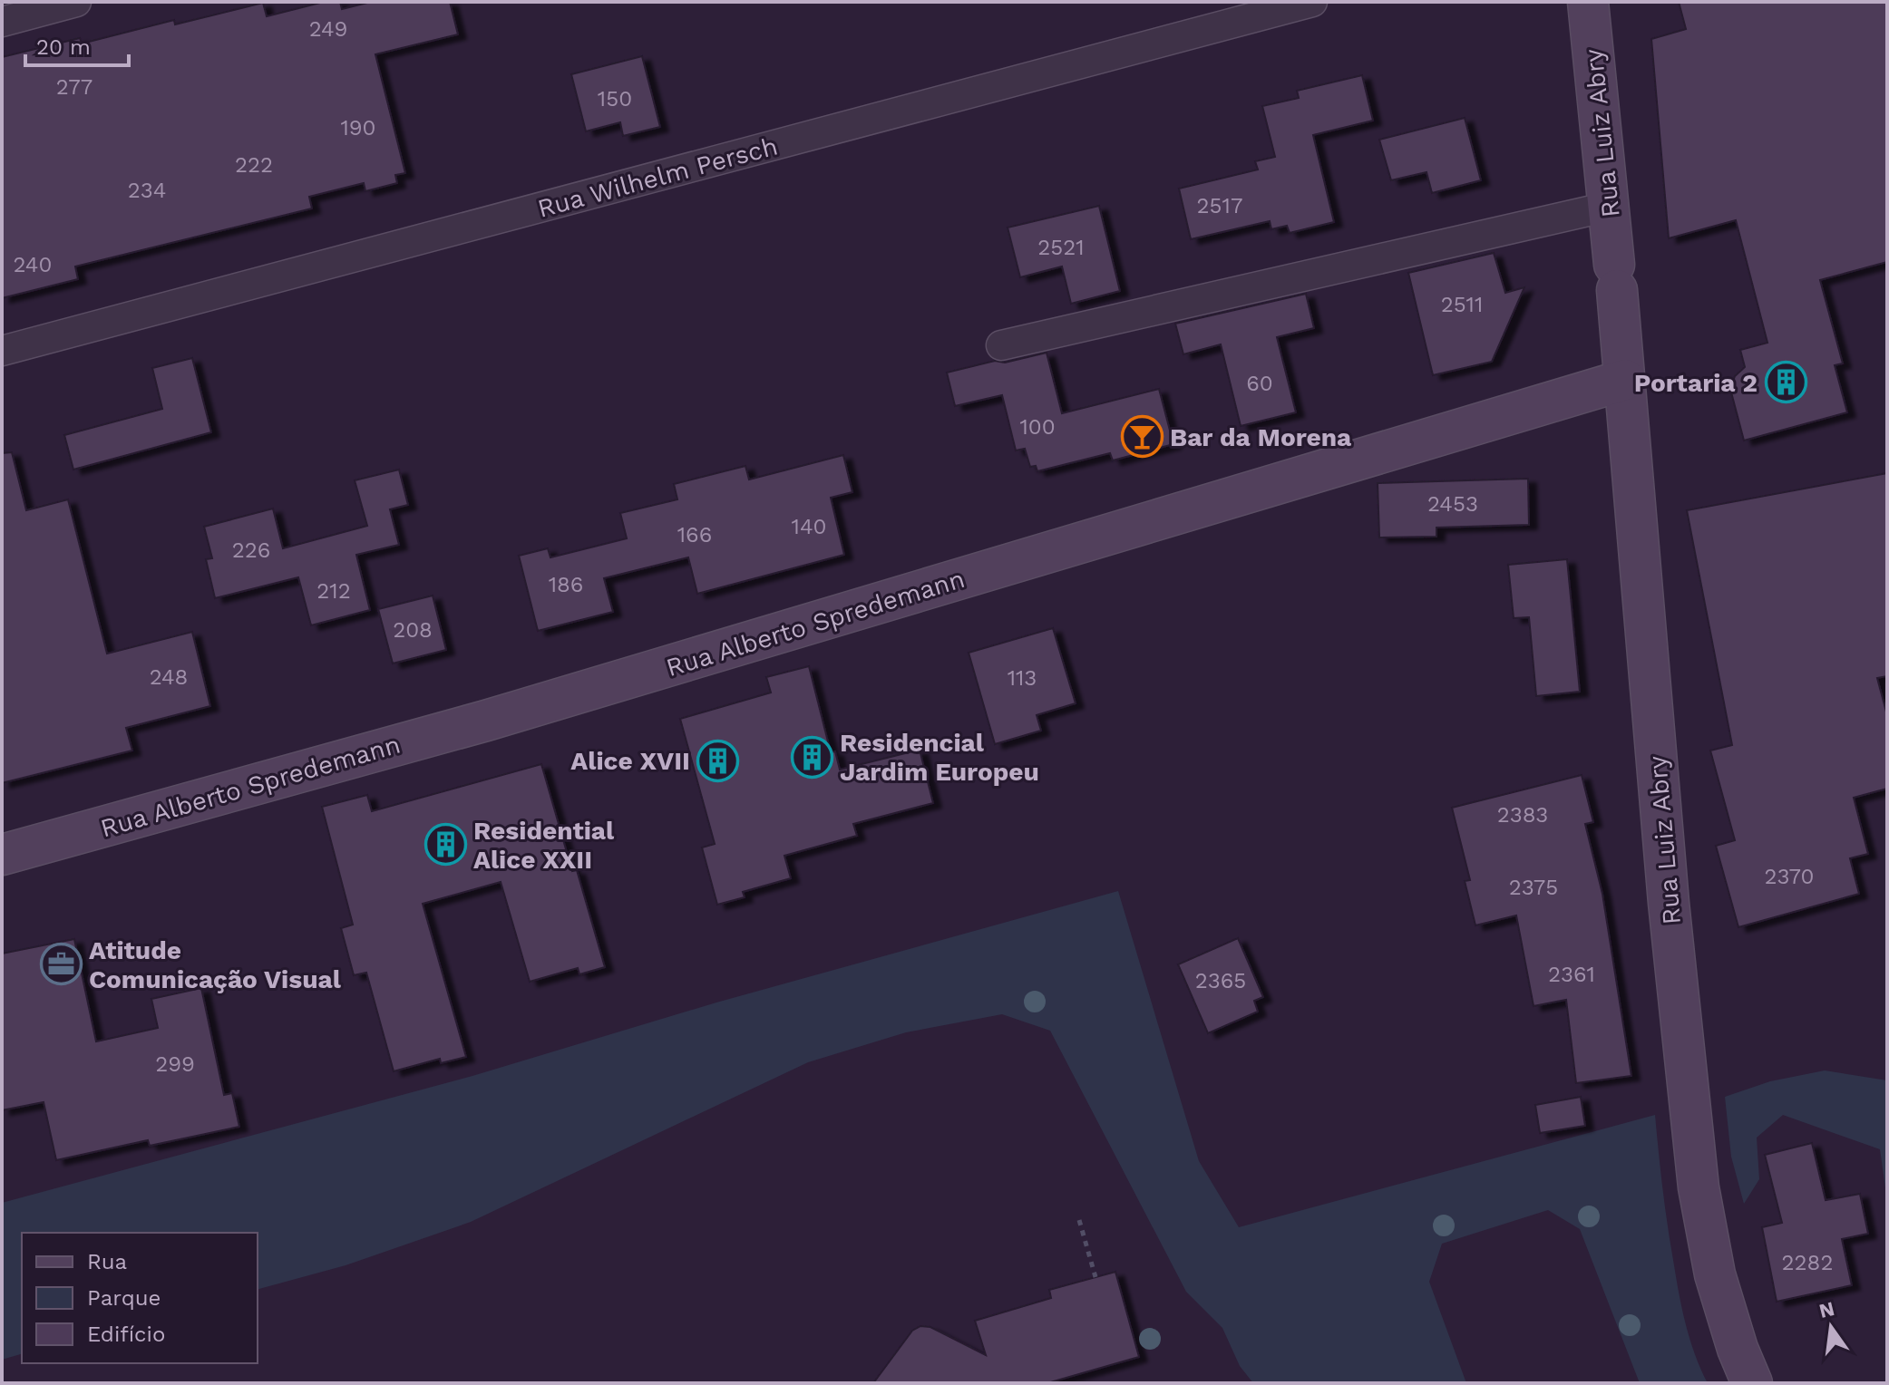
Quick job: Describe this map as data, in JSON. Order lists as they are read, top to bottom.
{
  "streets": {
    "street": ["Rua Luiz Abry", "Rua Wilhelm Persch", "Rua Alberto Spredemann"]
  },
  "crossings": [
    ["Rua Luiz Abry", "Rua Alberto Spredemann"]
  ],
  "places": {
    "building": [
      "Portaria 2",
      "Residencial Jardim Europeu",
      "Alice XVII",
      "Residential Alice XXII"
    ],
    "bar": ["Bar da Morena"],
    "office": ["Atitude Comunicação Visual"]
  },
  "house_numbers": [
    "249",
    "277",
    "150",
    "190",
    "222",
    "234",
    "2517",
    "2521",
    "240",
    "2511",
    "60",
    "100",
    "2453",
    "140",
    "166",
    "226",
    "186",
    "212",
    "208",
    "248",
    "113",
    "2383",
    "2370",
    "2375",
    "2361",
    "2365",
    "299",
    "2282"
  ],
  "legend": ["Rua", "Parque", "Edifício"],
  "scale_bar": "20 m",
  "north": "top"
}
